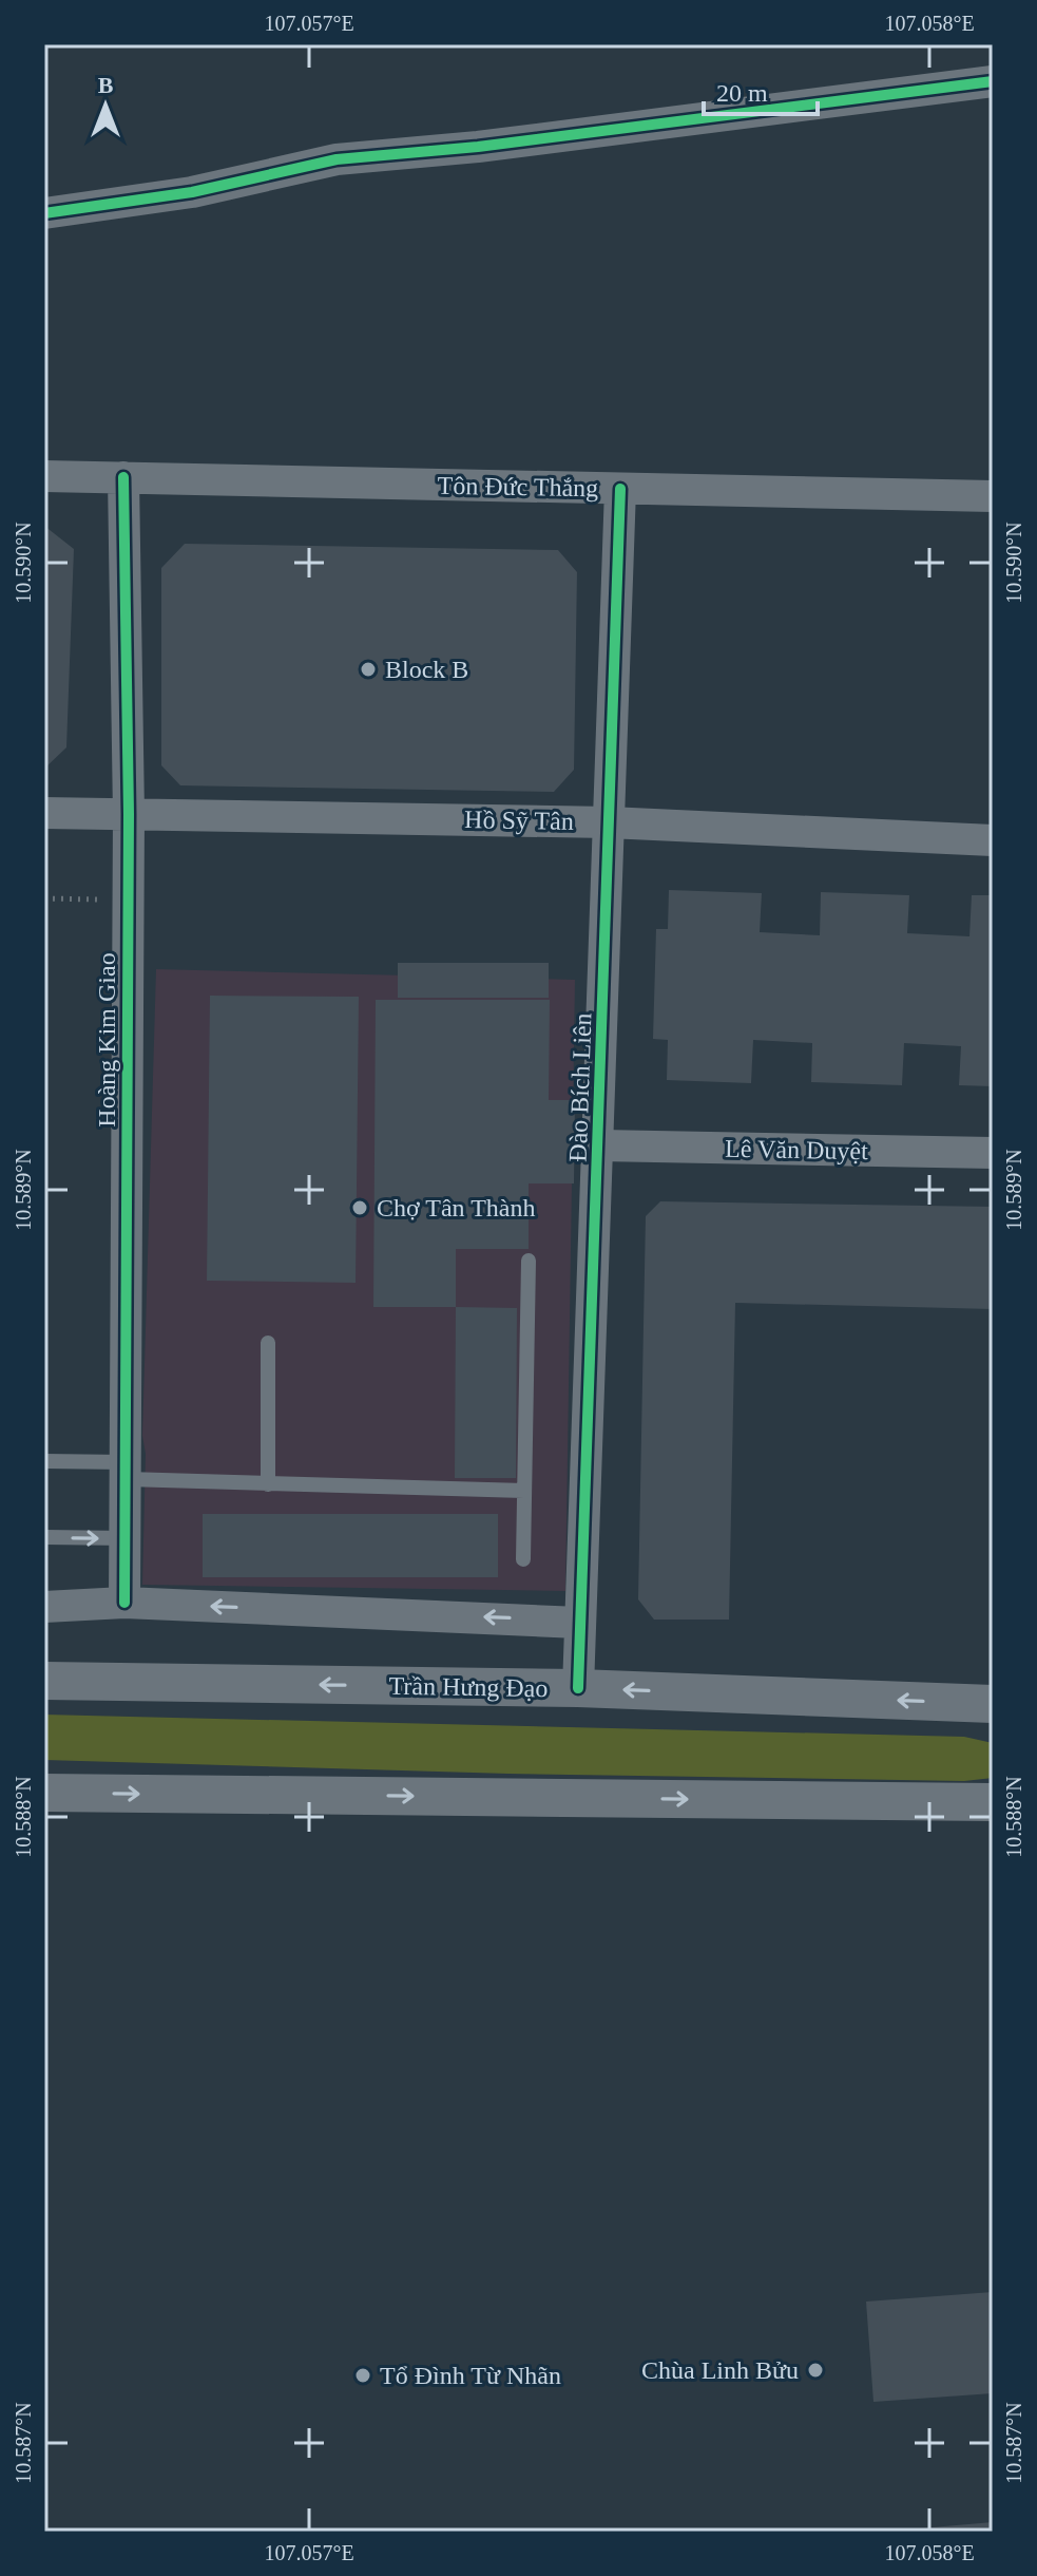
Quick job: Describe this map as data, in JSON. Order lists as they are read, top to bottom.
{
  "streets": {
    "street": [
      "Tôn Đức Thắng",
      "Hồ Sỹ Tân",
      "Hoàng Kim Giao",
      "Đào Bích Liên",
      "Lê Văn Duyệt",
      "Trần Hưng Đạo"
    ]
  },
  "crossings": [
    ["Tôn Đức Thắng", "Hoàng Kim Giao"],
    ["Tôn Đức Thắng", "Đào Bích Liên"],
    ["Hồ Sỹ Tân", "Hoàng Kim Giao"],
    ["Hồ Sỹ Tân", "Đào Bích Liên"],
    ["Đào Bích Liên", "Lê Văn Duyệt"],
    ["Đào Bích Liên", "Trần Hưng Đạo"]
  ],
  "places": [
    "Block B",
    "Chợ Tân Thành",
    "Chùa Linh Bửu",
    "Tổ Đình Từ Nhãn"
  ],
  "scale_bar": "20 m",
  "north": "top",
  "coordinates": [
    "107.057°E",
    "107.058°E",
    "10.590°N",
    "10.589°N",
    "10.588°N",
    "10.587°N"
  ]
}
